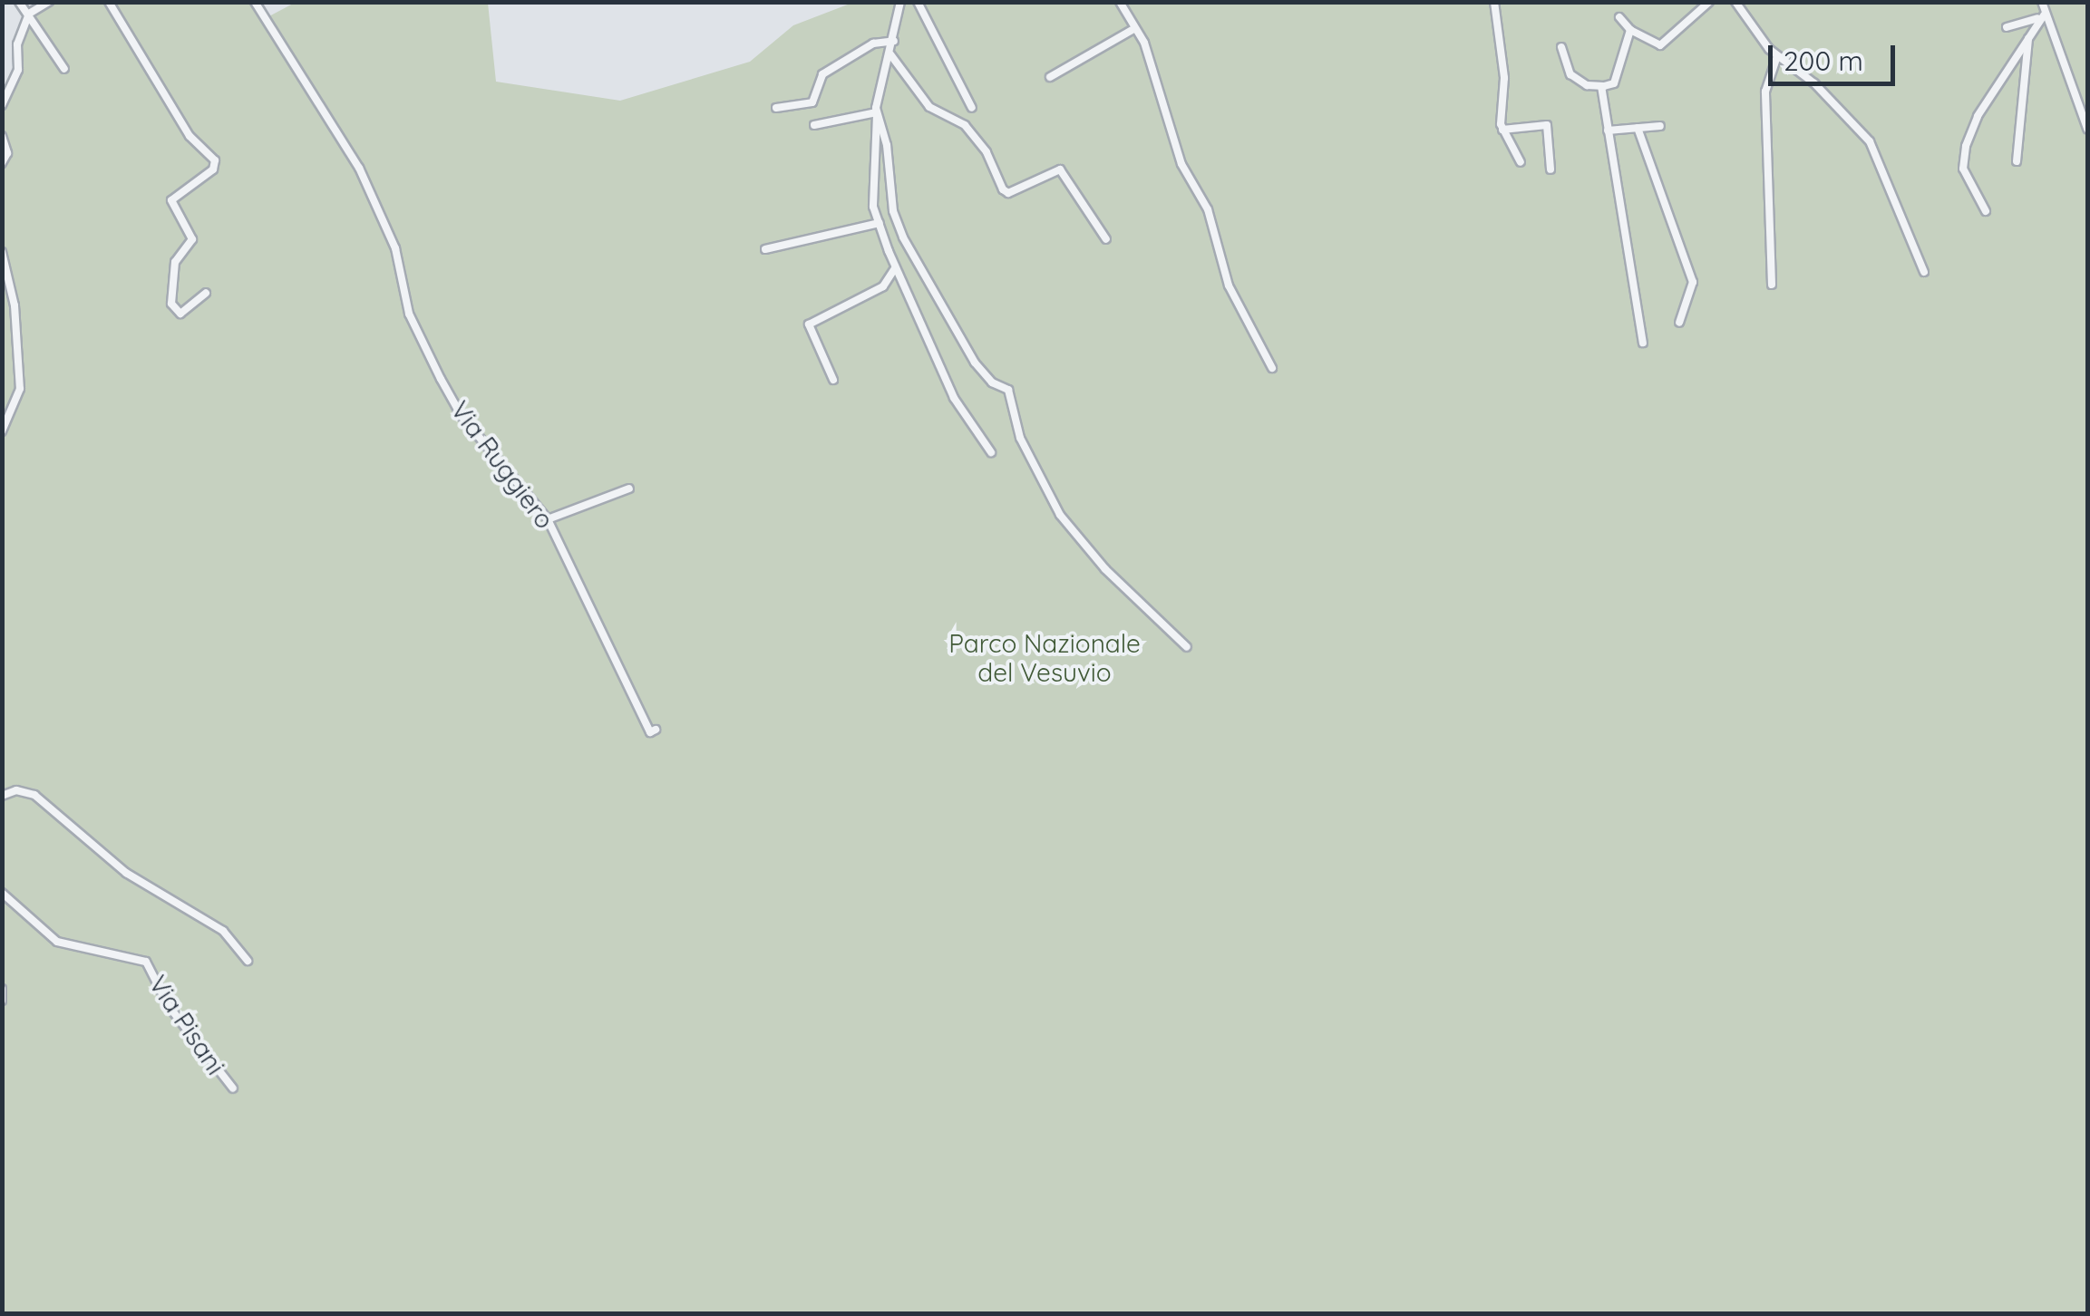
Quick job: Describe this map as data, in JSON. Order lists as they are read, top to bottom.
{
  "streets": {
    "street": ["Via Ruggiero", "Via Pisani"]
  },
  "parks": ["Parco Nazionale del Vesuvio"],
  "scale_bar": "200 m"
}
